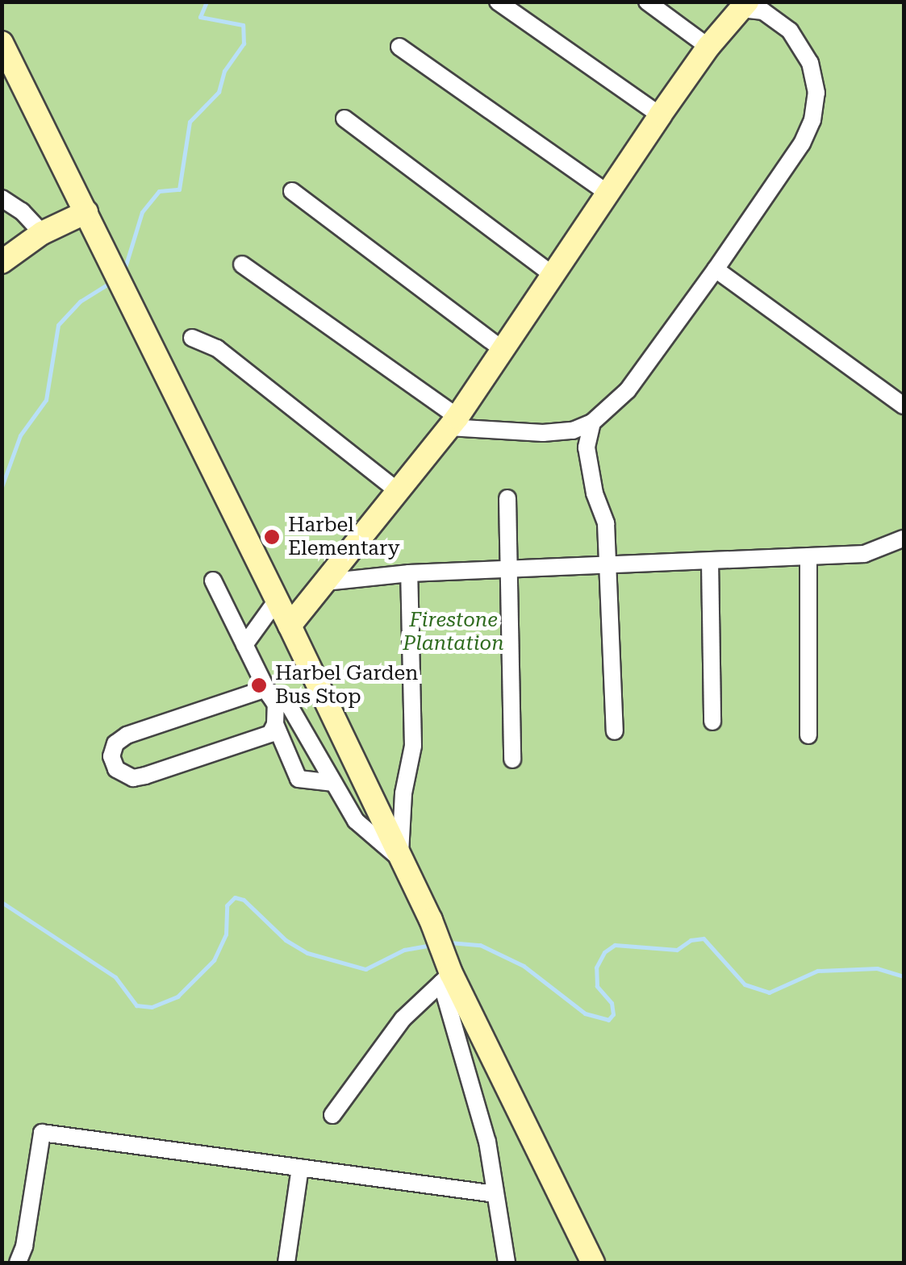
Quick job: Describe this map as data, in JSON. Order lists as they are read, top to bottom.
{
  "parks": ["Firestone Plantation"],
  "places": ["Harbel Elementary", "Harbel Garden Bus Stop"]
}
